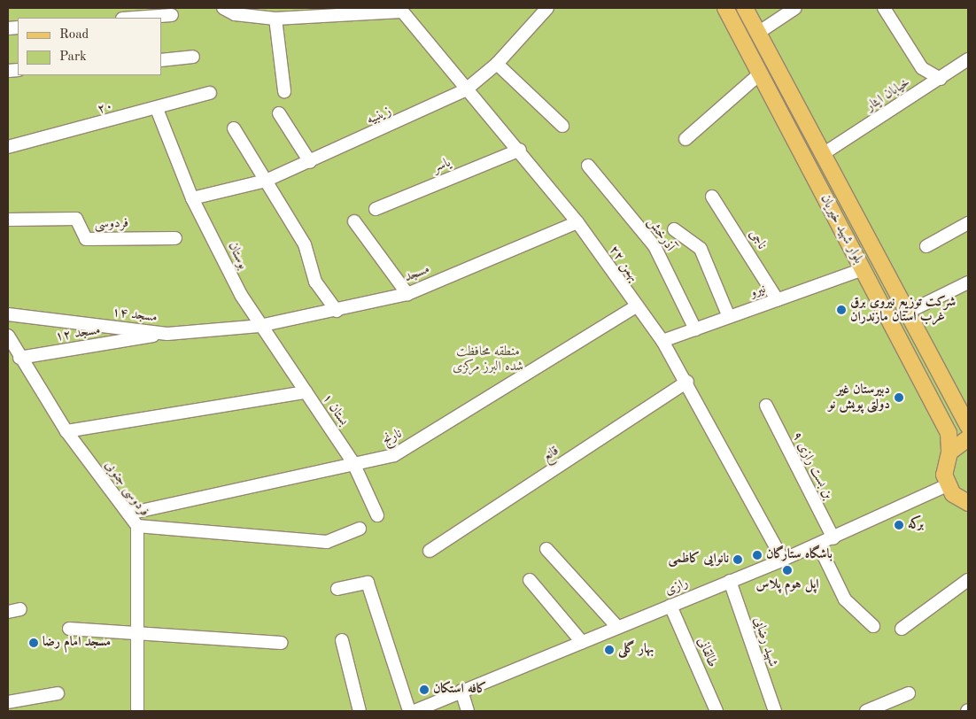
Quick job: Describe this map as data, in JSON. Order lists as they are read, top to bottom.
{
  "streets": {
    "main road": ["بلوار شهید خیریان"],
    "street": [
      "خیابان ایثار",
      "۲۰",
      "زینبیه",
      "یاسر",
      "فردوسی",
      "آذرخش",
      "ناجی",
      "بوستان",
      "۲۲ بهمن",
      "مسجد",
      "نیرو",
      "مسجد ۱۴",
      "مسجد ۱۲",
      "بستان ۱",
      "نارنج",
      "قانع",
      "بن بست رازی ۹",
      "فردوسی جنوبی",
      "رازی",
      "شهید رضایی",
      "طالقانی"
    ]
  },
  "crossings": [
    ["خیابان ایثار", "بلوار شهید خیریان"],
    ["۲۰", "بوستان"],
    ["زینبیه", "بوستان"],
    ["زینبیه", "۲۲ بهمن"],
    ["یاسر", "۲۲ بهمن"],
    ["بلوار شهید خیریان", "نیرو"],
    ["بلوار شهید خیریان", "رازی"],
    ["آذرخش", "نیرو"],
    ["ناجی", "نیرو"],
    ["بوستان", "مسجد"],
    ["بوستان", "مسجد ۱۴"],
    ["بوستان", "بستان ۱"],
    ["۲۲ بهمن", "مسجد"],
    ["۲۲ بهمن", "نیرو"],
    ["۲۲ بهمن", "نارنج"],
    ["۲۲ بهمن", "قانع"],
    ["۲۲ بهمن", "رازی"],
    ["مسجد", "مسجد ۱۴"],
    ["مسجد", "بستان ۱"],
    ["مسجد ۱۴", "مسجد ۱۲"],
    ["مسجد ۱۴", "بستان ۱"],
    ["مسجد ۱۲", "فردوسی جنوبی"],
    ["بستان ۱", "نارنج"],
    ["نارنج", "فردوسی جنوبی"],
    ["بن بست رازی ۹", "رازی"],
    ["رازی", "شهید رضایی"],
    ["رازی", "طالقانی"]
  ],
  "parks": ["منطقه محافظت شده البرز مرکزی"],
  "places": [
    "شرکت توزیع نیروی برق غرب استان مازندران",
    "دبیرستان غیر دولتی پویش نو",
    "برکه",
    "باشگاه ستارگان",
    "نانوایی کاظمی",
    "اپل هوم پلاس",
    "مسجد امام رضا",
    "بهار گلی",
    "کافه استکان"
  ],
  "legend": ["Road", "Park"]
}
